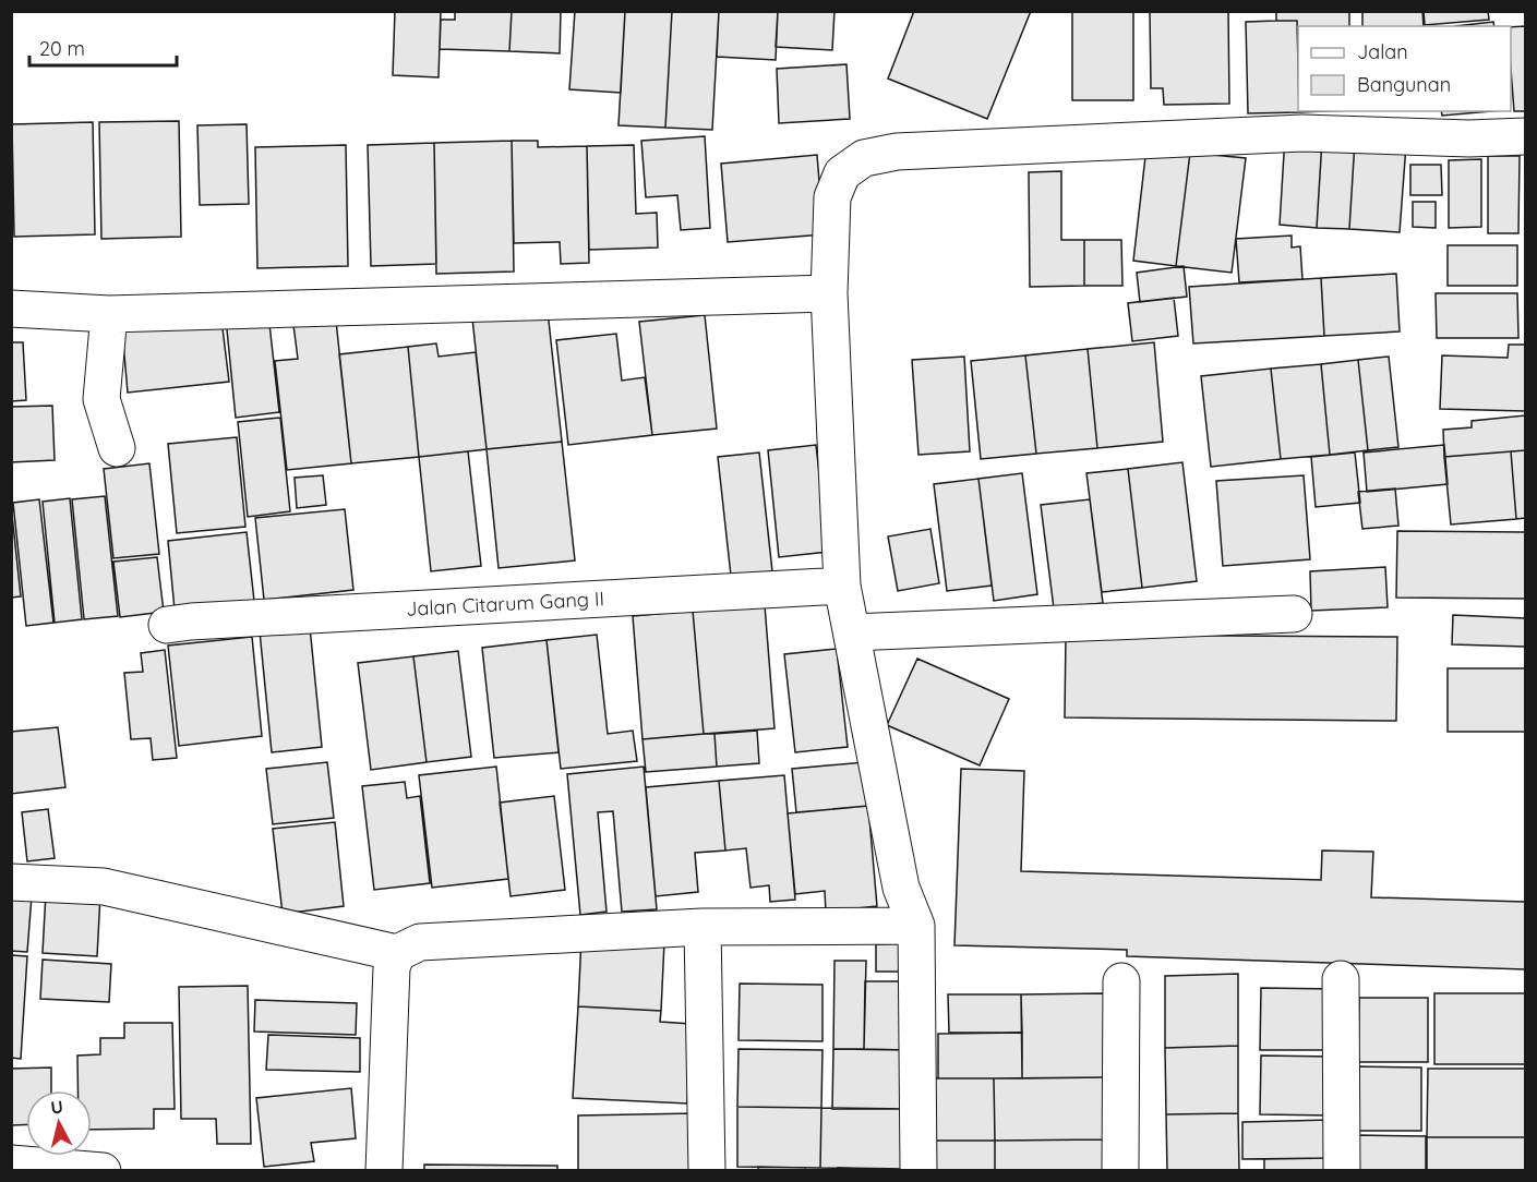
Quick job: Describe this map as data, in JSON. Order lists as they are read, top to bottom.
{
  "streets": {
    "street": ["Jalan Citarum Gang II"]
  },
  "legend": ["Jalan", "Bangunan"],
  "scale_bar": "20 m",
  "north": "top"
}
